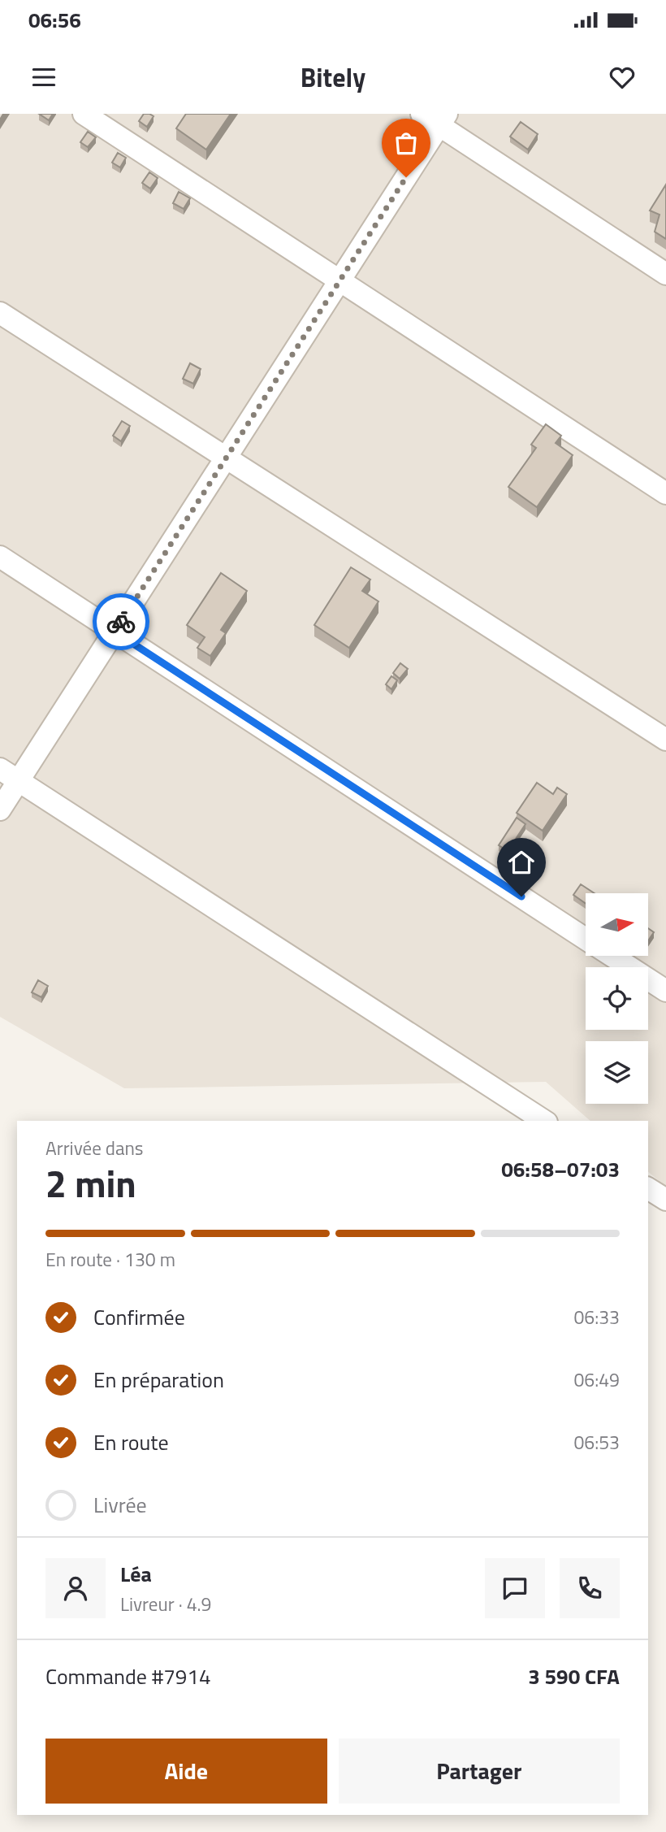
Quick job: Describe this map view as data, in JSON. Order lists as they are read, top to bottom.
{
  "north": "right",
  "page": {
    "status": "06:56",
    "header": "Bitely",
    "heading": ["2 min", "Arrivée dans", "06:58–07:03"],
    "panel": [
      "Léa",
      "Livreur · 4.9",
      "Commande #7914",
      "3 590 CFA"
    ],
    "bar": "En route · 130 m",
    "list": [
      ["Confirmée", "06:33"],
      ["En préparation", "06:49"],
      ["En route", "06:53"],
      "Livrée"
    ],
    "buttons": ["Aide", "Partager"]
  }
}
